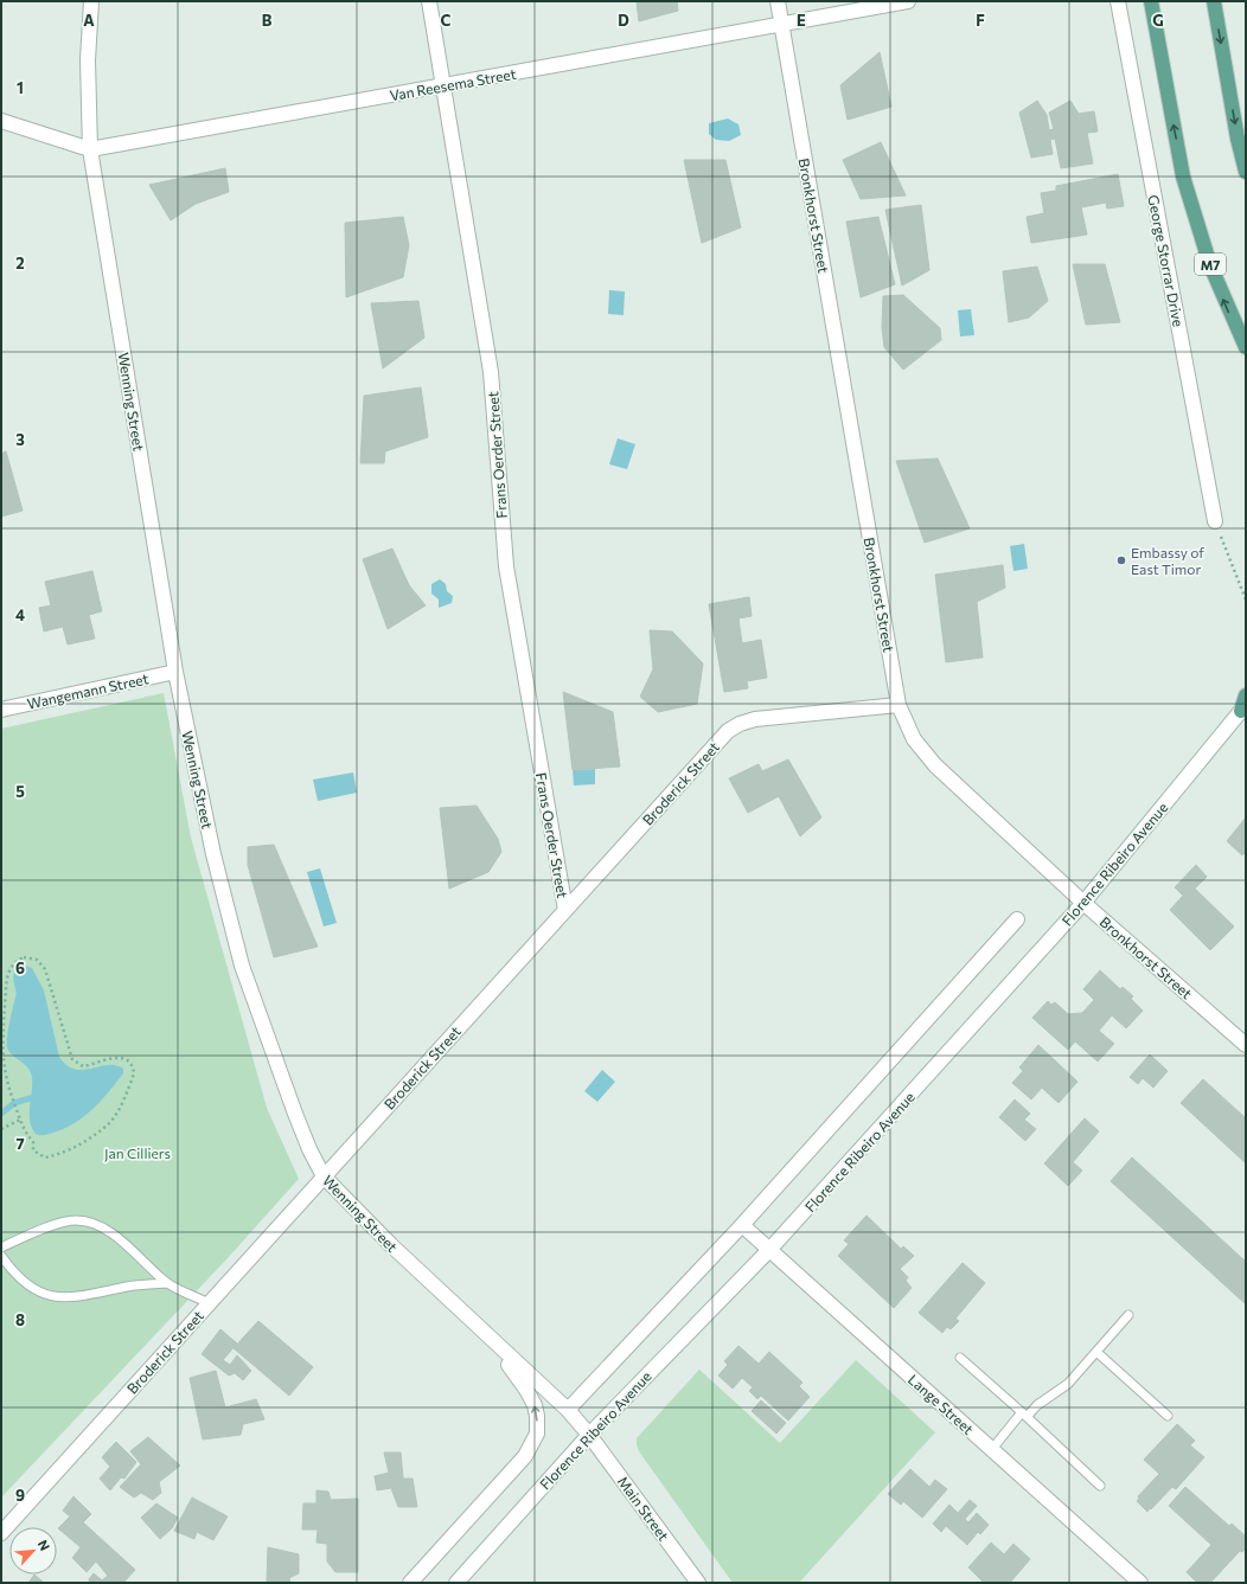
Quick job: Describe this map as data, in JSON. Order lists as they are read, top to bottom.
{
  "streets": {
    "main road": ["M7"],
    "street": [
      "Van Reesema Street",
      "Bronkhorst Street",
      "George Storrar Drive",
      "Wenning Street",
      "Frans Oerder Street",
      "Wangemann Street",
      "Broderick Street",
      "Florence Ribeiro Avenue",
      "Lange Street",
      "Main Street"
    ]
  },
  "crossings": [
    ["Van Reesema Street", "Bronkhorst Street"],
    ["Van Reesema Street", "Wenning Street"],
    ["Van Reesema Street", "Frans Oerder Street"],
    ["Bronkhorst Street", "Broderick Street"],
    ["Bronkhorst Street", "Florence Ribeiro Avenue"],
    ["Wenning Street", "Wangemann Street"],
    ["Wenning Street", "Broderick Street"],
    ["Wenning Street", "Florence Ribeiro Avenue"],
    ["Wenning Street", "Main Street"],
    ["Frans Oerder Street", "Broderick Street"],
    ["Florence Ribeiro Avenue", "Lange Street"],
    ["Florence Ribeiro Avenue", "Main Street"]
  ],
  "parks": ["Jan Cilliers"],
  "places": ["Embassy of East Timor"],
  "north": "top right",
  "grid": {
    "columns": [
      "A",
      "B",
      "C",
      "D",
      "E",
      "F",
      "G"
    ],
    "rows": [
      "1",
      "2",
      "3",
      "4",
      "5",
      "6",
      "7",
      "8",
      "9"
    ]
  }
}
